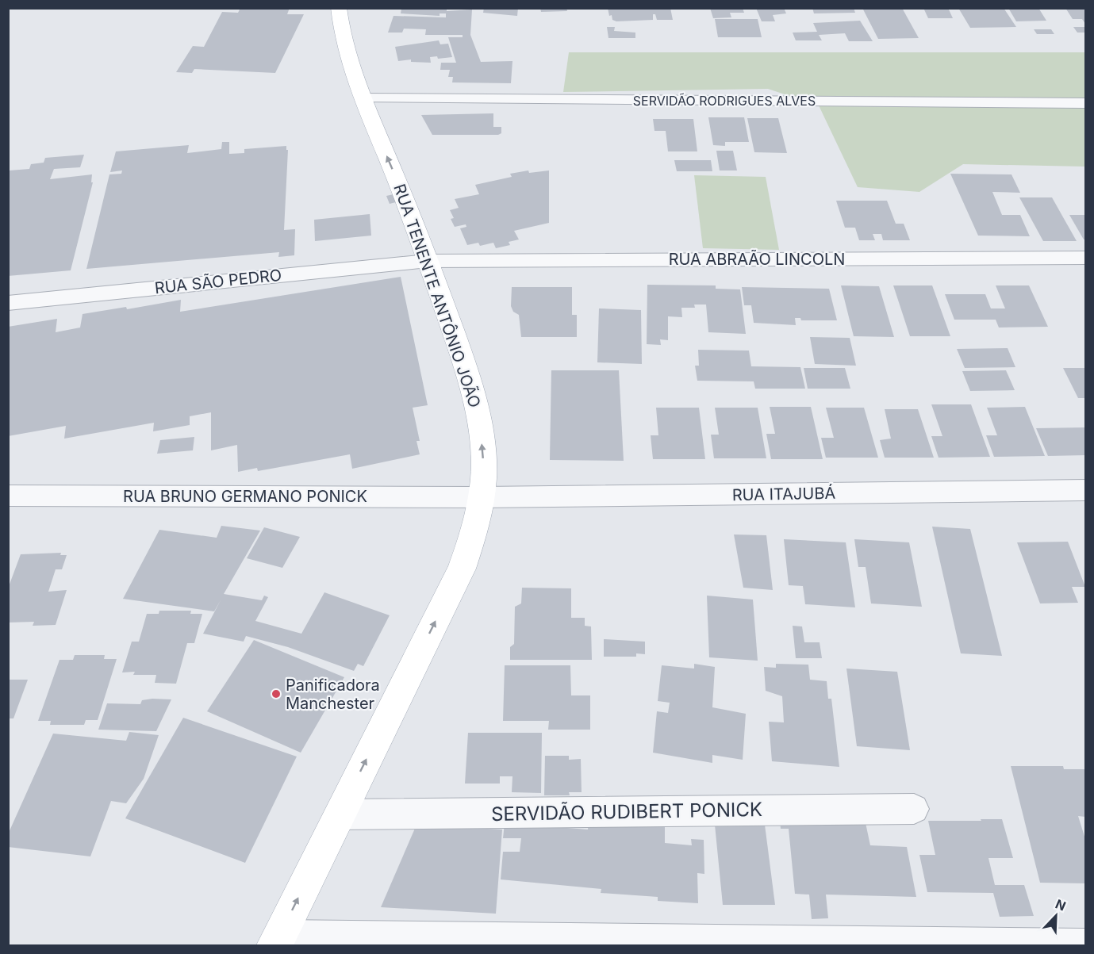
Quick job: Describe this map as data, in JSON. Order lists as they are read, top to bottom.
{
  "streets": {
    "main road": ["RUA TENENTE ANTÔNIO JOÃO"],
    "street": [
      "SERVIDÃO RODRIGUES ALVES",
      "RUA ABRAÃO LINCOLN",
      "RUA SÃO PEDRO",
      "RUA ITAJUBÁ",
      "RUA BRUNO GERMANO PONICK",
      "SERVIDÃO RUDIBERT PONICK"
    ]
  },
  "crossings": [
    ["SERVIDÃO RODRIGUES ALVES", "RUA TENENTE ANTÔNIO JOÃO"],
    ["RUA ABRAÃO LINCOLN", "RUA SÃO PEDRO"],
    ["RUA ABRAÃO LINCOLN", "RUA TENENTE ANTÔNIO JOÃO"],
    ["RUA SÃO PEDRO", "RUA TENENTE ANTÔNIO JOÃO"],
    ["RUA TENENTE ANTÔNIO JOÃO", "RUA ITAJUBÁ"],
    ["RUA TENENTE ANTÔNIO JOÃO", "RUA BRUNO GERMANO PONICK"],
    ["RUA TENENTE ANTÔNIO JOÃO", "SERVIDÃO RUDIBERT PONICK"],
    ["RUA ITAJUBÁ", "RUA BRUNO GERMANO PONICK"]
  ],
  "one_way": ["RUA TENENTE ANTÔNIO JOÃO"],
  "places": ["Panificadora Manchester"],
  "north": "top right"
}
